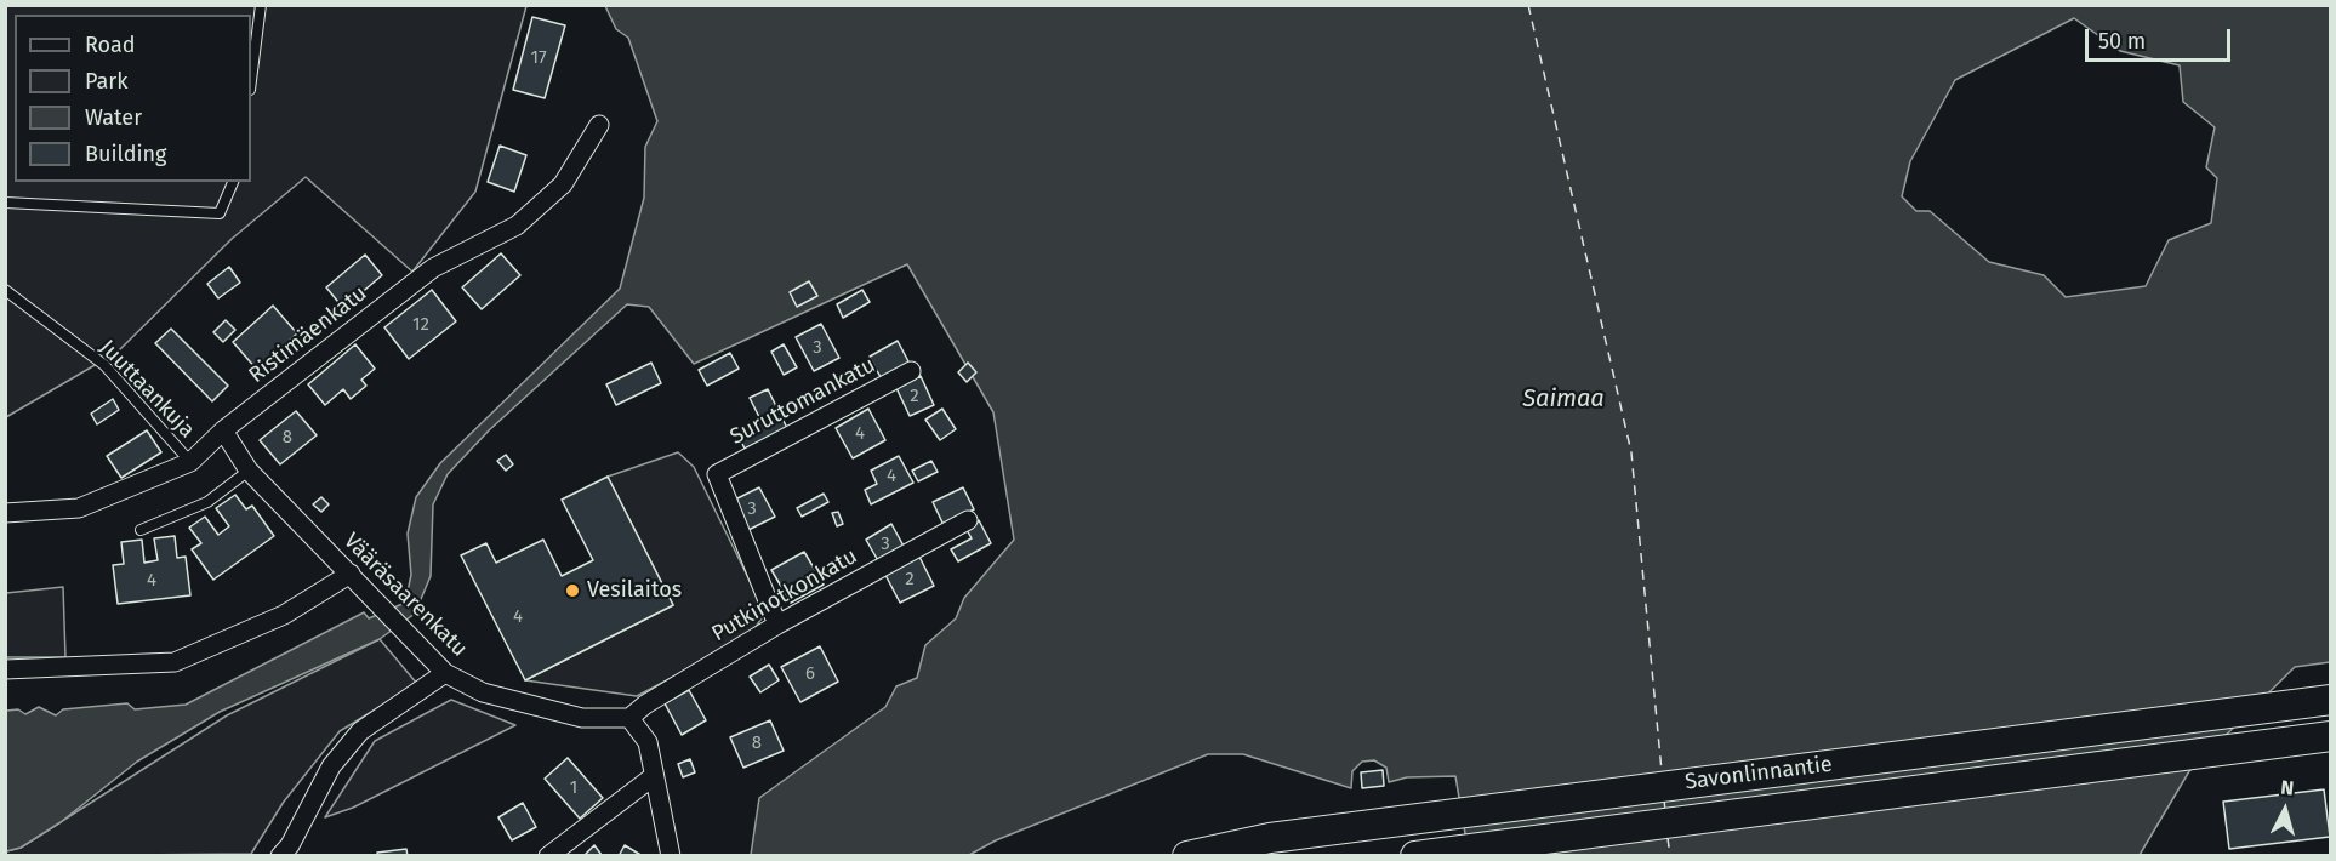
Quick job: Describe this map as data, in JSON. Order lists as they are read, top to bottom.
{
  "streets": {
    "highway": ["Savonlinnantie"],
    "street": [
      "Ristimäenkatu",
      "Suruttomankatu",
      "Vääräsaarenkatu",
      "Putkinotkonkatu"
    ],
    "lane": ["Juuttaankuja"]
  },
  "crossings": [
    ["Ristimäenkatu", "Juuttaankuja"],
    ["Ristimäenkatu", "Vääräsaarenkatu"],
    ["Suruttomankatu", "Putkinotkonkatu"],
    ["Vääräsaarenkatu", "Putkinotkonkatu"]
  ],
  "water": ["Saimaa"],
  "places": ["Vesilaitos"],
  "house_numbers": [
    "17",
    "12",
    "3",
    "2",
    "4",
    "8",
    "4",
    "3",
    "3",
    "2",
    "4",
    "4",
    "6",
    "8",
    "1"
  ],
  "legend": [
    "Road",
    "Park",
    "Water",
    "Building"
  ],
  "scale_bar": "50 m",
  "north": "top"
}
